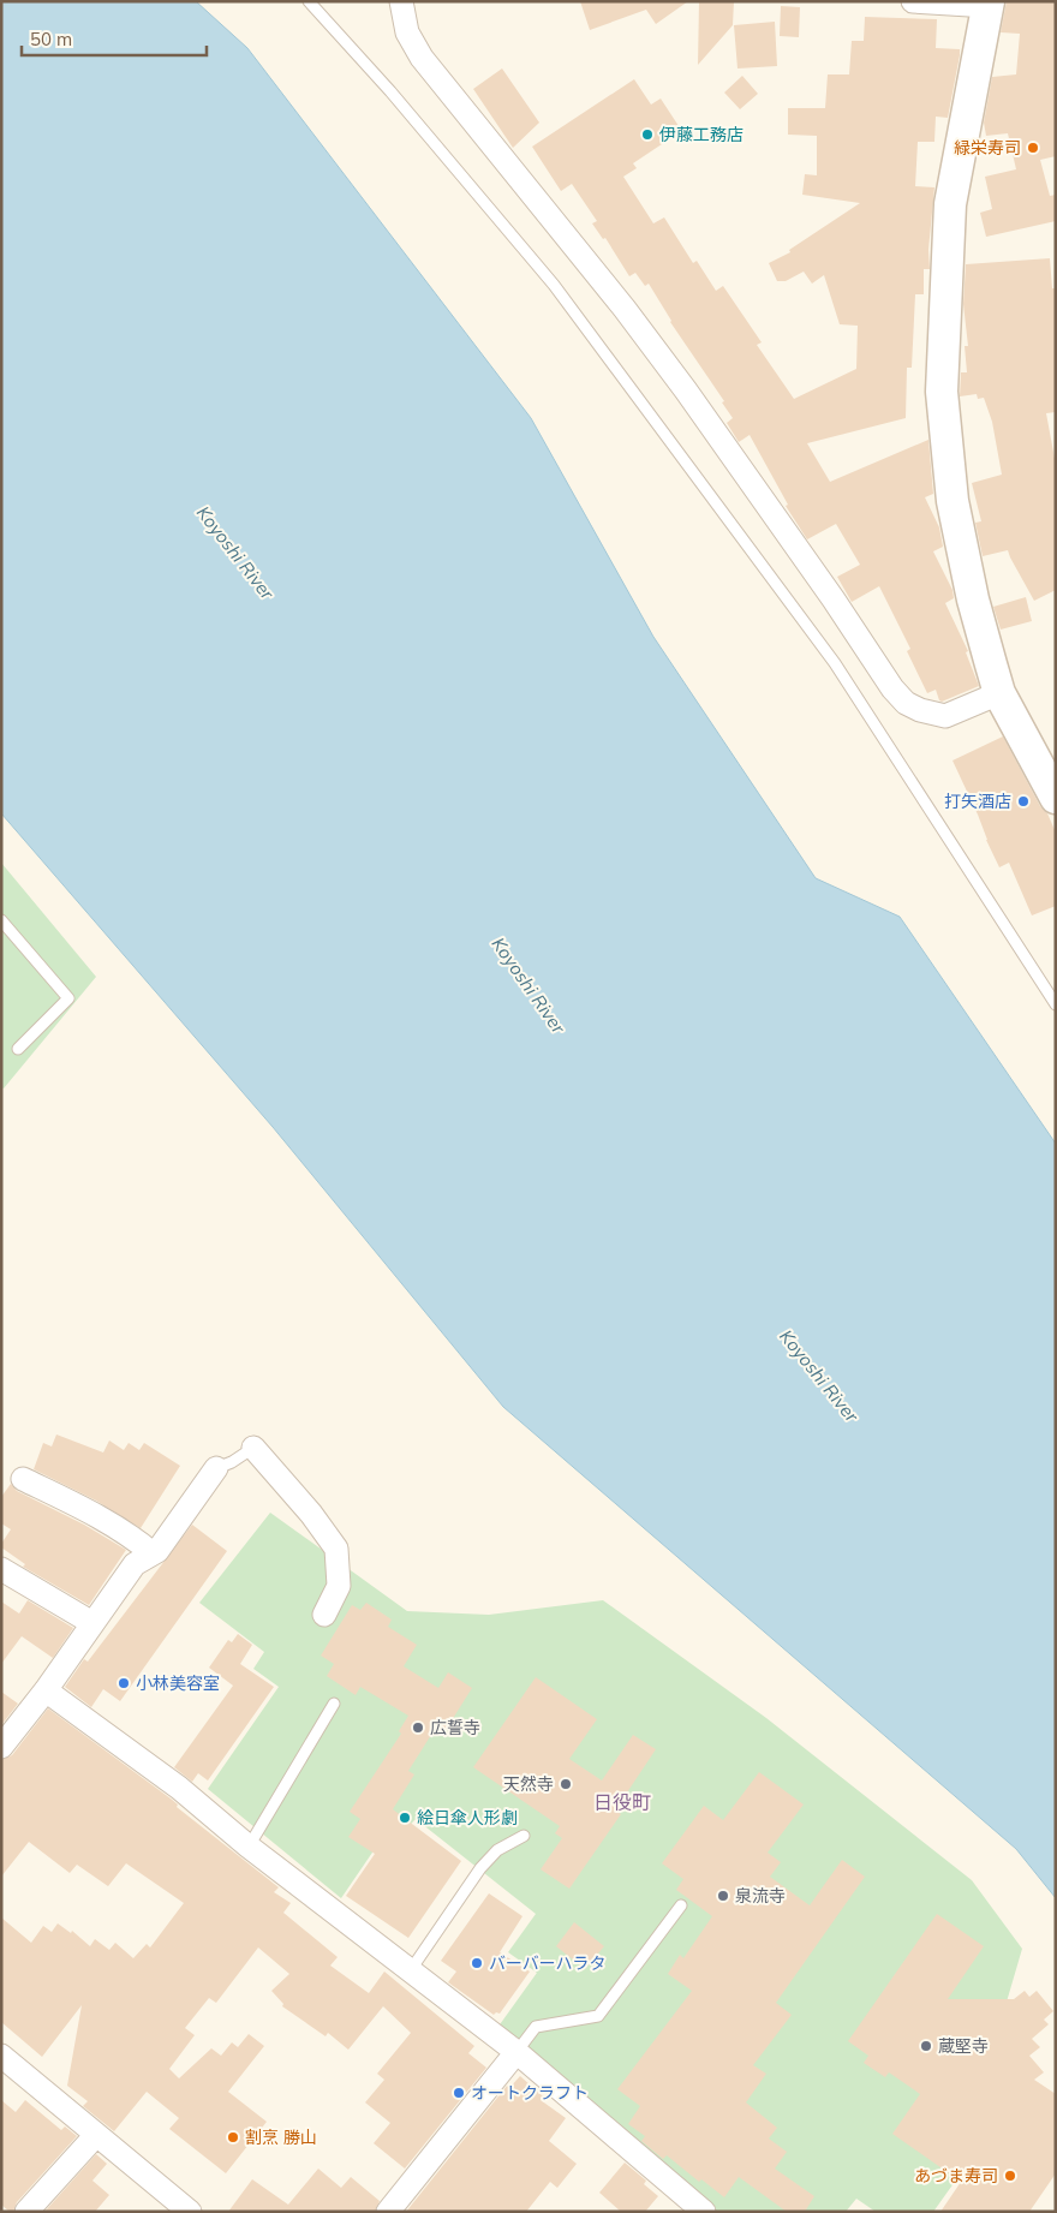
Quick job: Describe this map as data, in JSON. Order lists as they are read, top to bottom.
{
  "districts": ["日役町"],
  "water": ["Koyoshi River"],
  "places": [
    "伊藤工務店",
    "緑栄寿司",
    "打矢酒店",
    "小林美容室",
    "広誓寺",
    "天然寺",
    "絵日傘人形劇",
    "泉流寺",
    "バーバーハラタ",
    "蔵堅寺",
    "オートクラフト",
    "割烹 勝山",
    "あづま寿司"
  ],
  "scale_bar": "50 m"
}
